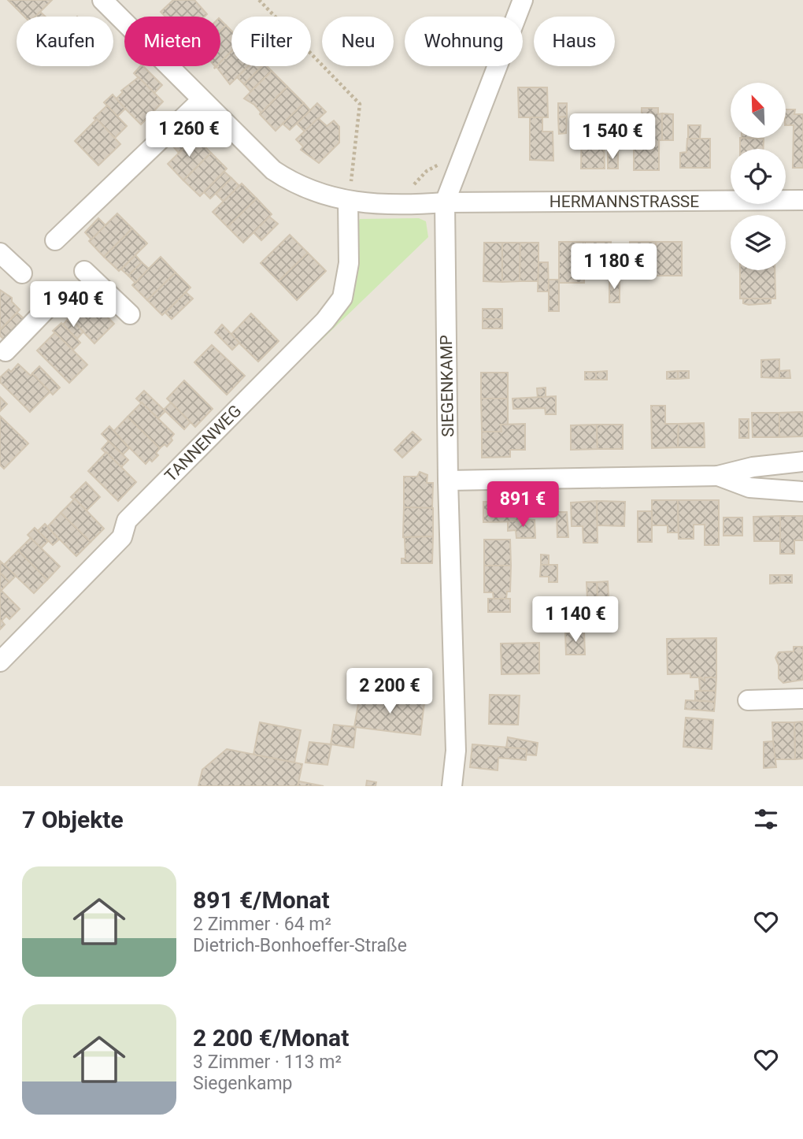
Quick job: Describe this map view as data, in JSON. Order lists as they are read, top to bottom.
{
  "streets": {
    "street": ["HERMANNSTRASSE", "SIEGENKAMP", "TANNENWEG"]
  },
  "crossings": [
    ["HERMANNSTRASSE", "SIEGENKAMP"],
    ["HERMANNSTRASSE", "TANNENWEG"]
  ],
  "north": "top left",
  "page": {
    "chip": [
      "Kaufen",
      "Mieten",
      "Filter",
      "Neu",
      "Wohnung",
      "Haus"
    ],
    "price": [
      "1 260 €",
      "1 540 €",
      "1 180 €",
      "1 940 €",
      "891 €",
      "1 140 €",
      "2 200 €"
    ],
    "heading": "7 Objekte",
    "list": [
      {
        "name": "891 €/Monat",
        "note": "2 Zimmer · 64 m² · Dietrich-Bonhoeffer-Straße"
      },
      {
        "name": "2 200 €/Monat",
        "note": "3 Zimmer · 113 m² · Siegenkamp"
      }
    ]
  }
}
